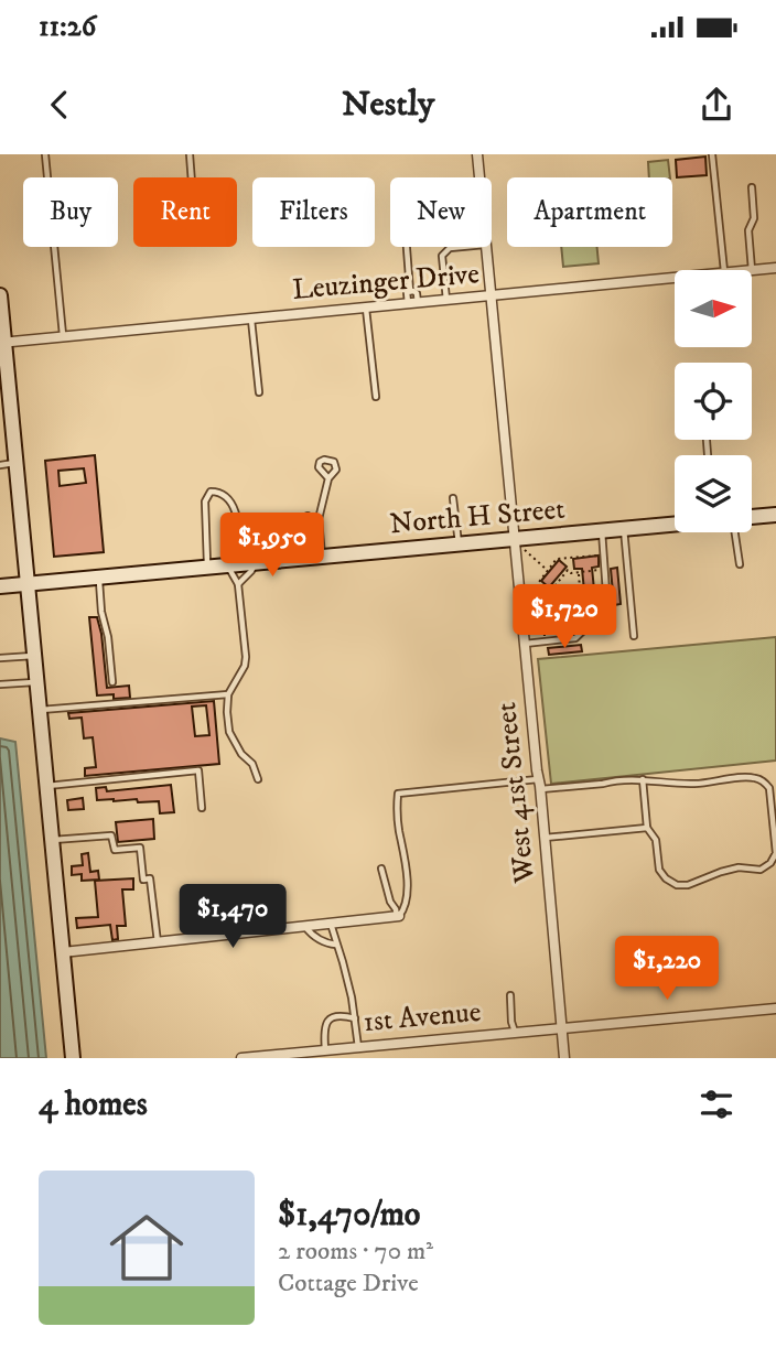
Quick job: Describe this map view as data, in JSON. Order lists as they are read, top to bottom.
{
  "streets": {
    "main road": ["North H Street"],
    "street": ["Leuzinger Drive", "West 41st Street", "1st Avenue"]
  },
  "crossings": [
    ["Leuzinger Drive", "West 41st Street"],
    ["North H Street", "West 41st Street"],
    ["West 41st Street", "1st Avenue"]
  ],
  "north": "right",
  "page": {
    "status": "11:26",
    "header": "Nestly",
    "chip": [
      "Buy",
      "Rent",
      "Filters",
      "New",
      "Apartment"
    ],
    "price": [
      "$1,950",
      "$1,720",
      "$1,470",
      "$1,220"
    ],
    "heading": "4 homes",
    "list": [
      {
        "name": "$1,470/mo",
        "note": "2 rooms · 70 m² · Cottage Drive"
      }
    ]
  }
}
